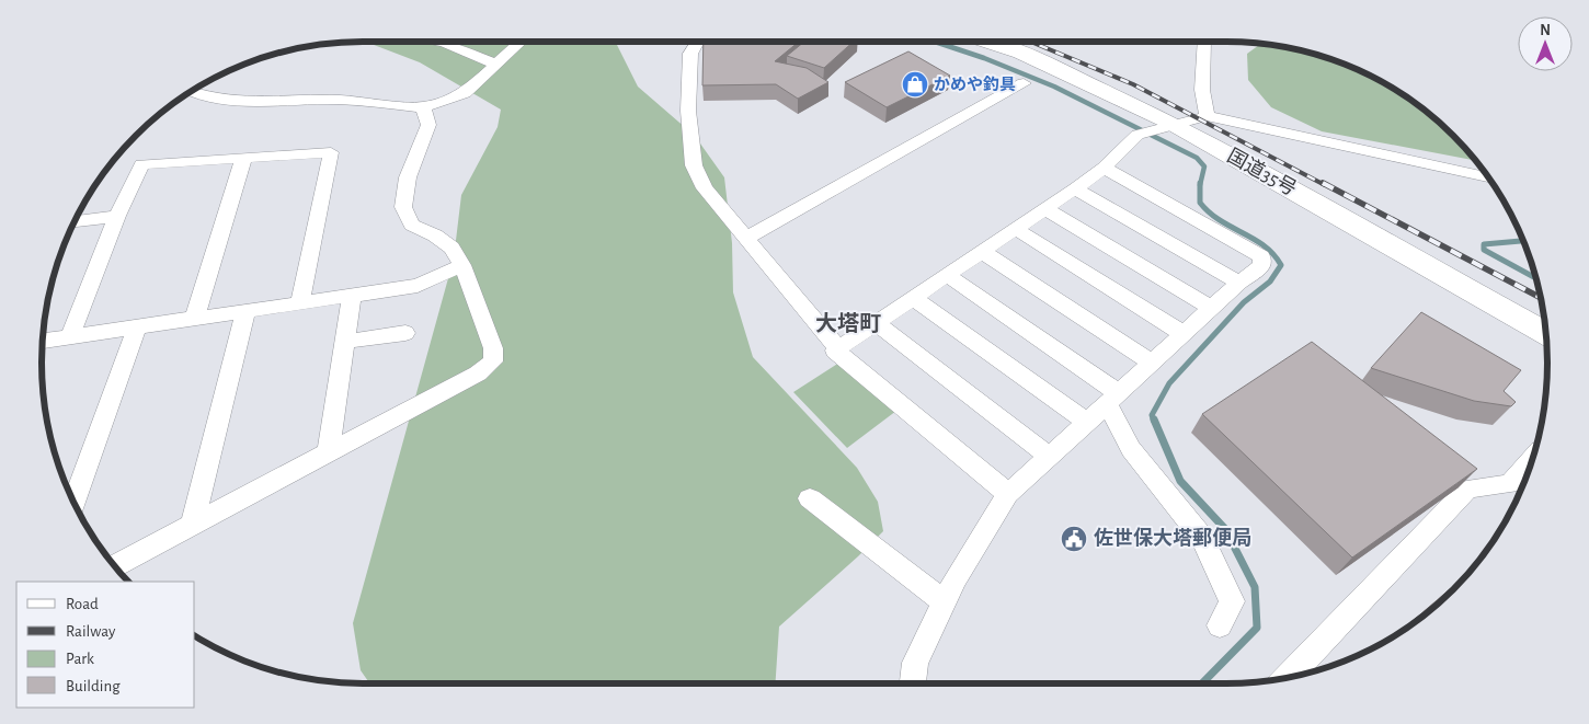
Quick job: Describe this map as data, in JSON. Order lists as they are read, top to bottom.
{
  "streets": {
    "highway": ["国道35号"]
  },
  "districts": ["大塔町"],
  "places": {
    "shop": ["かめや釣具"],
    "public building": ["佐世保大塔郵便局"]
  },
  "legend": [
    "Road",
    "Railway",
    "Park",
    "Building"
  ],
  "north": "top"
}
